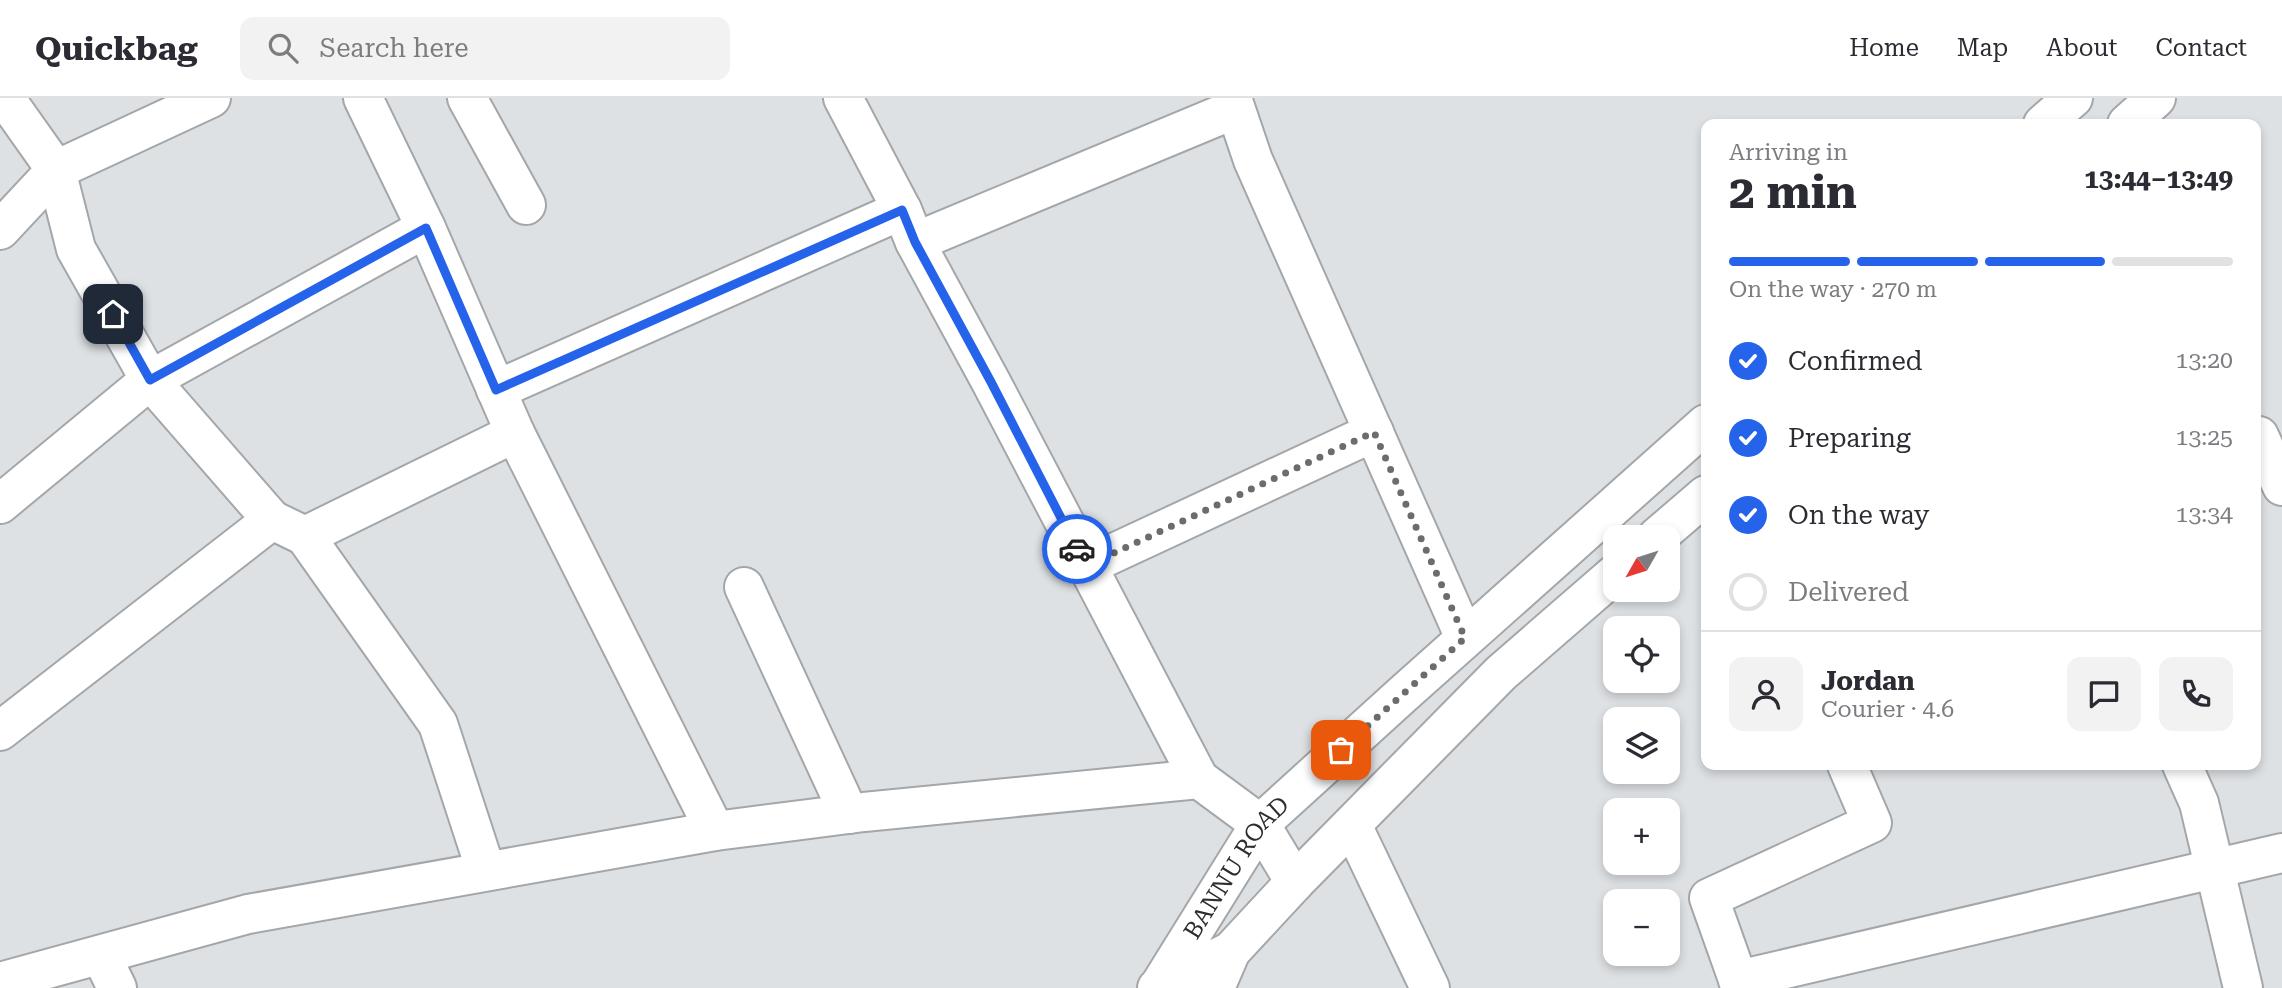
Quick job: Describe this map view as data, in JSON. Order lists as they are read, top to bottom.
{
  "streets": {
    "main road": ["BANNU ROAD"]
  },
  "north": "bottom left",
  "page": {
    "header": "Quickbag",
    "search": "Search here",
    "nav": [
      "Home",
      "Map",
      "About",
      "Contact"
    ],
    "heading": ["2 min", "Arriving in", "13:44–13:49"],
    "panel": ["Jordan", "Courier · 4.6"],
    "bar": "On the way · 270 m",
    "list": [
      ["Confirmed", "13:20"],
      ["Preparing", "13:25"],
      ["On the way", "13:34"],
      "Delivered"
    ],
    "map_buttons": ["+", "−"]
  }
}
